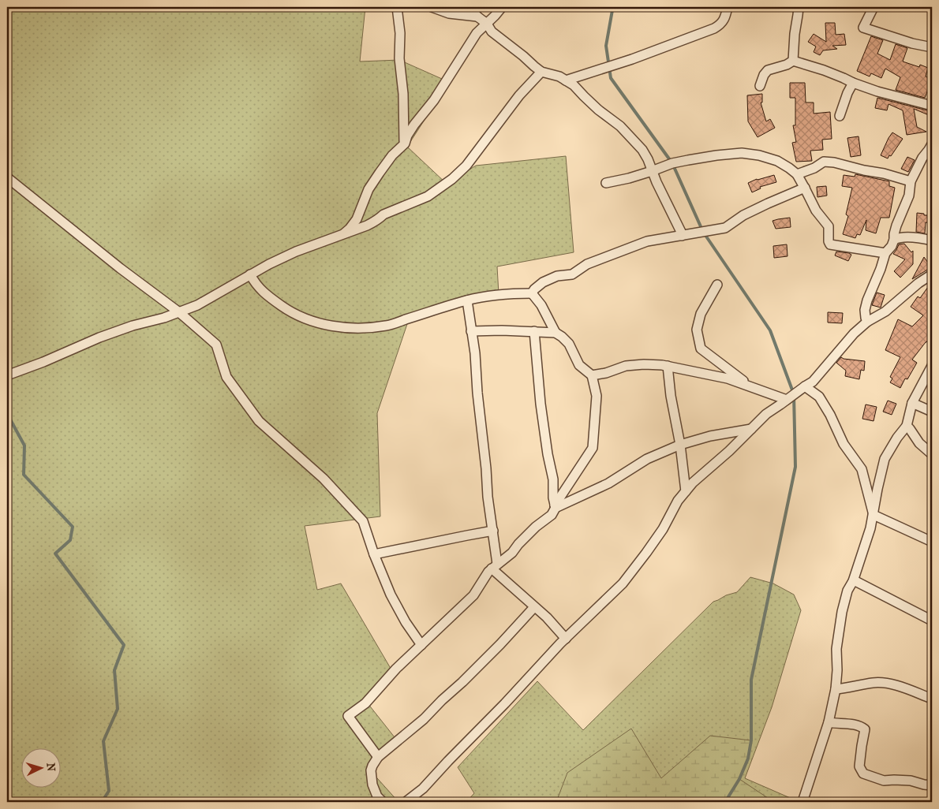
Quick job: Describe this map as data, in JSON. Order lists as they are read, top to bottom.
{
  "north": "right"
}
